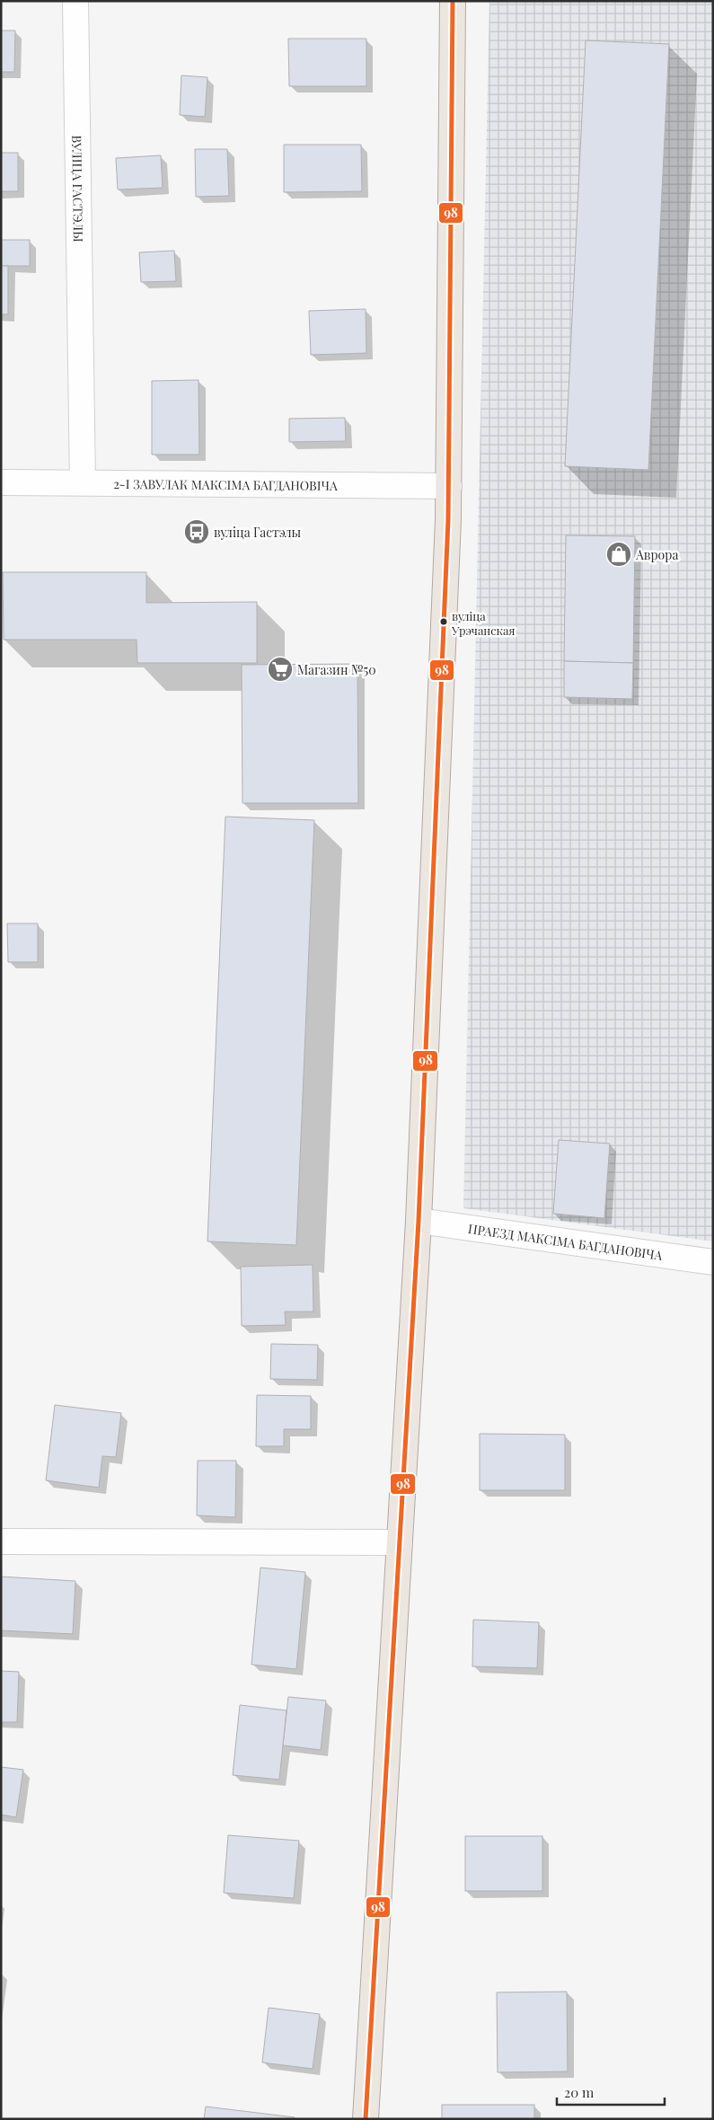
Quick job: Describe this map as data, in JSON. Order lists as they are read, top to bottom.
{
  "streets": {
    "street": ["ВУЛІЦА ГАСТЭЛЫ", "2-І ЗАВУЛАК МАКСІМА БАГДАНОВІЧА", "ПРАЕЗД МАКСІМА БАГДАНОВІЧА"]
  },
  "crossings": [
    ["ВУЛІЦА ГАСТЭЛЫ", "2-І ЗАВУЛАК МАКСІМА БАГДАНОВІЧА"]
  ],
  "places": {
    "bus stop": ["вуліца Гастэлы"],
    "shop": ["Аврора"],
    "other": ["вуліца Урэчанская"],
    "supermarket": ["Магазин №50"]
  },
  "lines": ["transit line 98"],
  "scale_bar": "20 m"
}
